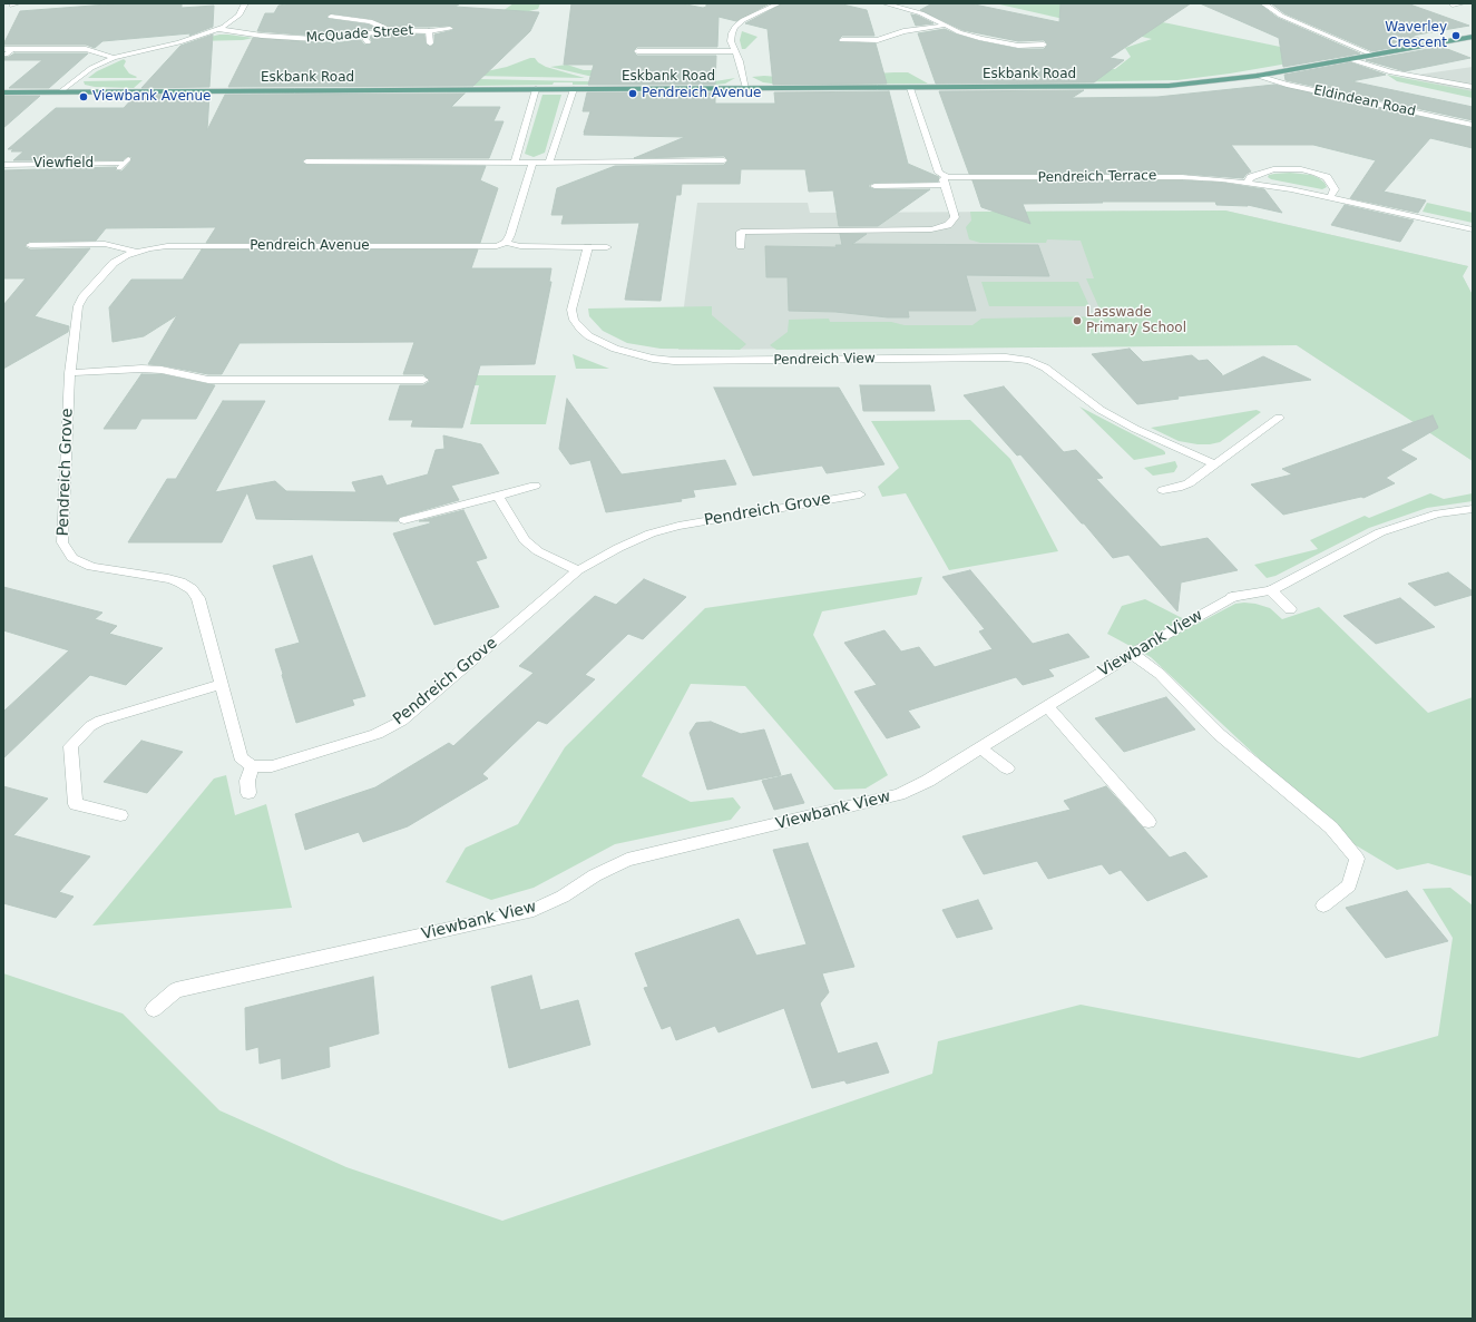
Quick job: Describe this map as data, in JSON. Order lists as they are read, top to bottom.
{
  "streets": {
    "main road": ["Eskbank Road"],
    "street": [
      "McQuade Street",
      "Eldindean Road",
      "Viewfield",
      "Pendreich Terrace",
      "Pendreich Avenue",
      "Pendreich View",
      "Pendreich Grove",
      "Viewbank View"
    ]
  },
  "crossings": [
    ["McQuade Street", "Eskbank Road"],
    ["Eskbank Road", "Eldindean Road"],
    ["Pendreich Avenue", "Pendreich Grove"]
  ],
  "places": [
    "Waverley Crescent",
    "Pendreich Avenue",
    "Viewbank Avenue",
    "Lasswade Primary School"
  ]
}
